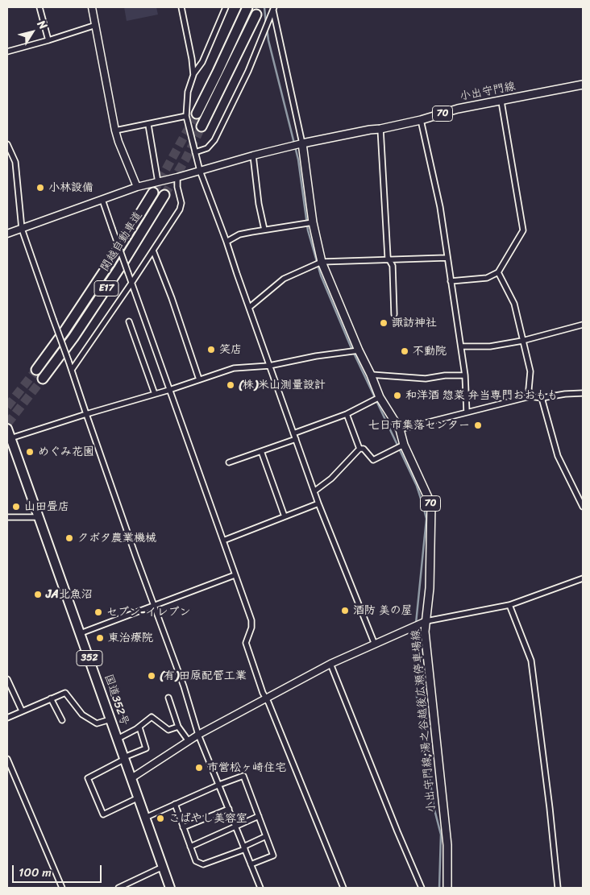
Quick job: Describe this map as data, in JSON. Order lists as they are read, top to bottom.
{
  "streets": {
    "highway": [
      "関越自動車道",
      "E17",
      "352",
      "国道352号"
    ],
    "main road": ["小出守門線", "70", "小出守門線;湯之谷越後広瀬停車場線"]
  },
  "crossings": [
    ["小出守門線", "小出守門線;湯之谷越後広瀬停車場線"]
  ],
  "places": [
    "小林設備",
    "諏訪神社",
    "笑店",
    "不動院",
    "(株)米山測量設計",
    "和洋酒 惣菜 弁当専門おおもも",
    "七日市集落センター",
    "めぐみ花園",
    "山田畳店",
    "クボタ農業機械",
    "JA北魚沼",
    "酒防 美の屋",
    "セブン-イレブン",
    "東治療院",
    "(有)田原配管工業",
    "市営松ヶ崎住宅",
    "こばやし美容室"
  ],
  "scale_bar": "100 m",
  "north": "top right"
}
